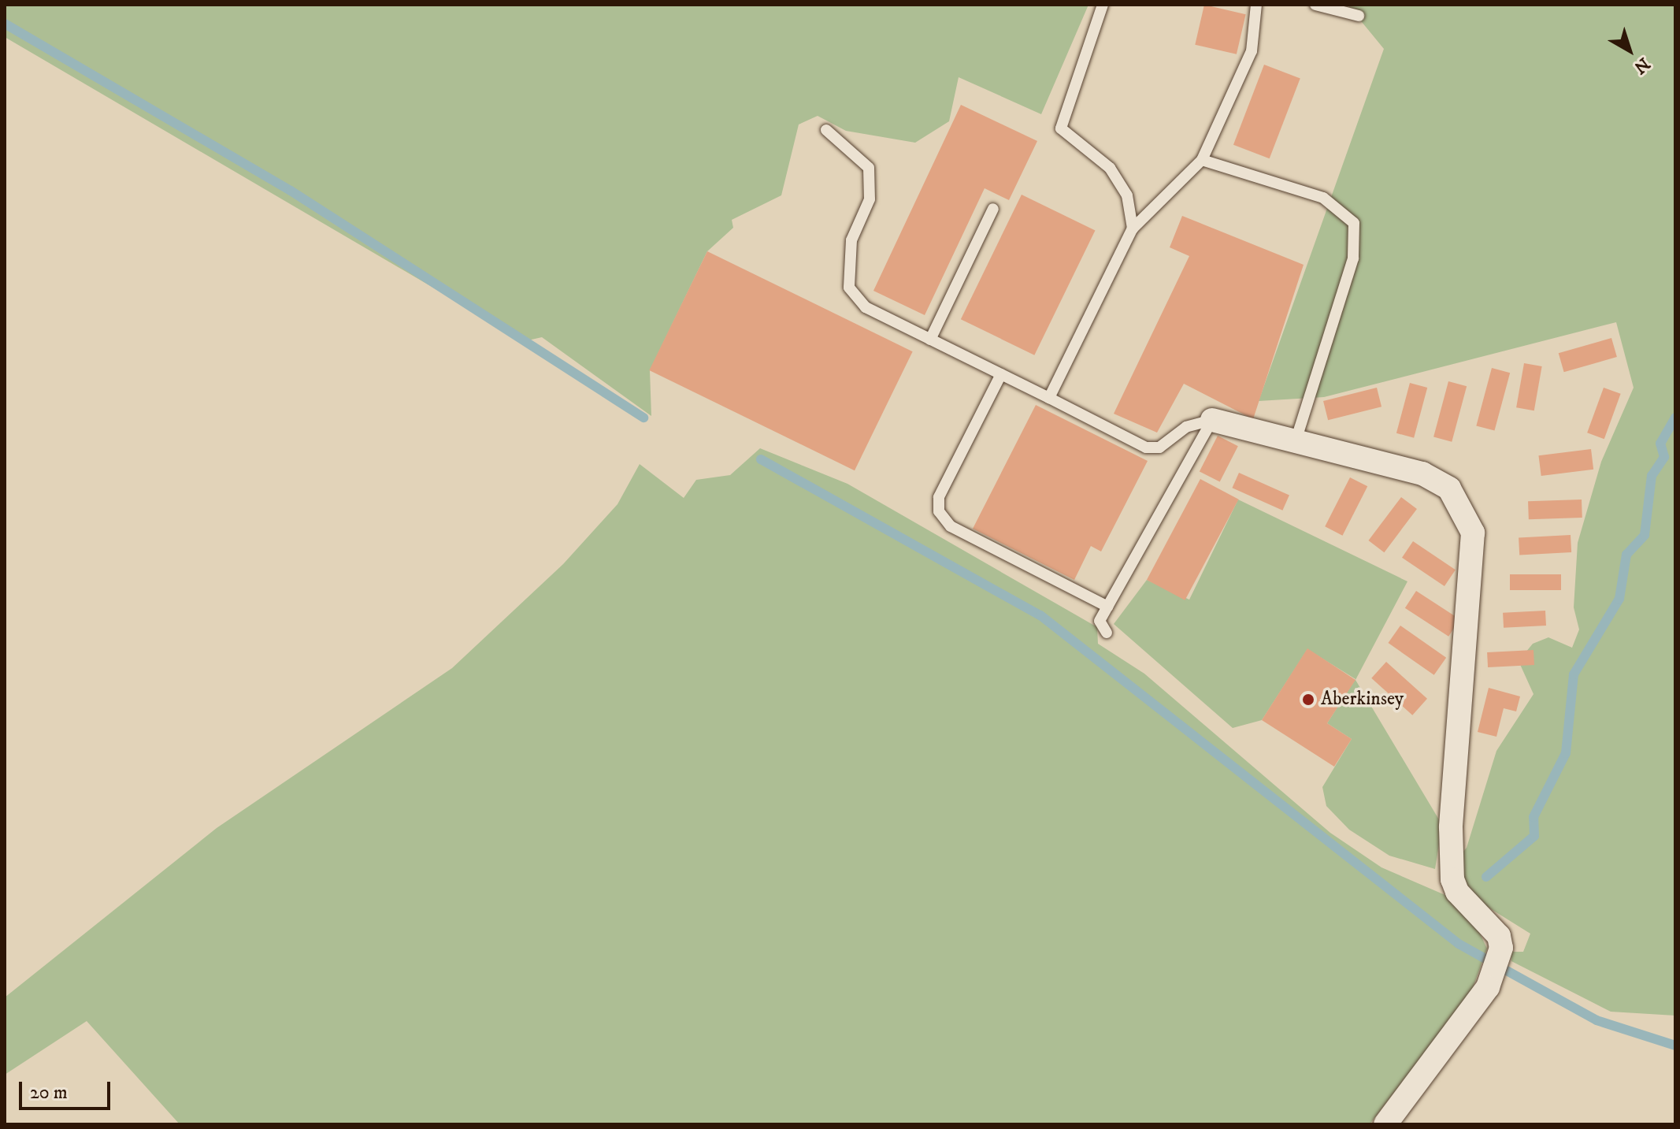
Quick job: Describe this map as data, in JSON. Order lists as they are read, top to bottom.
{
  "places": ["Aberkinsey"],
  "scale_bar": "20 m",
  "north": "bottom right"
}
